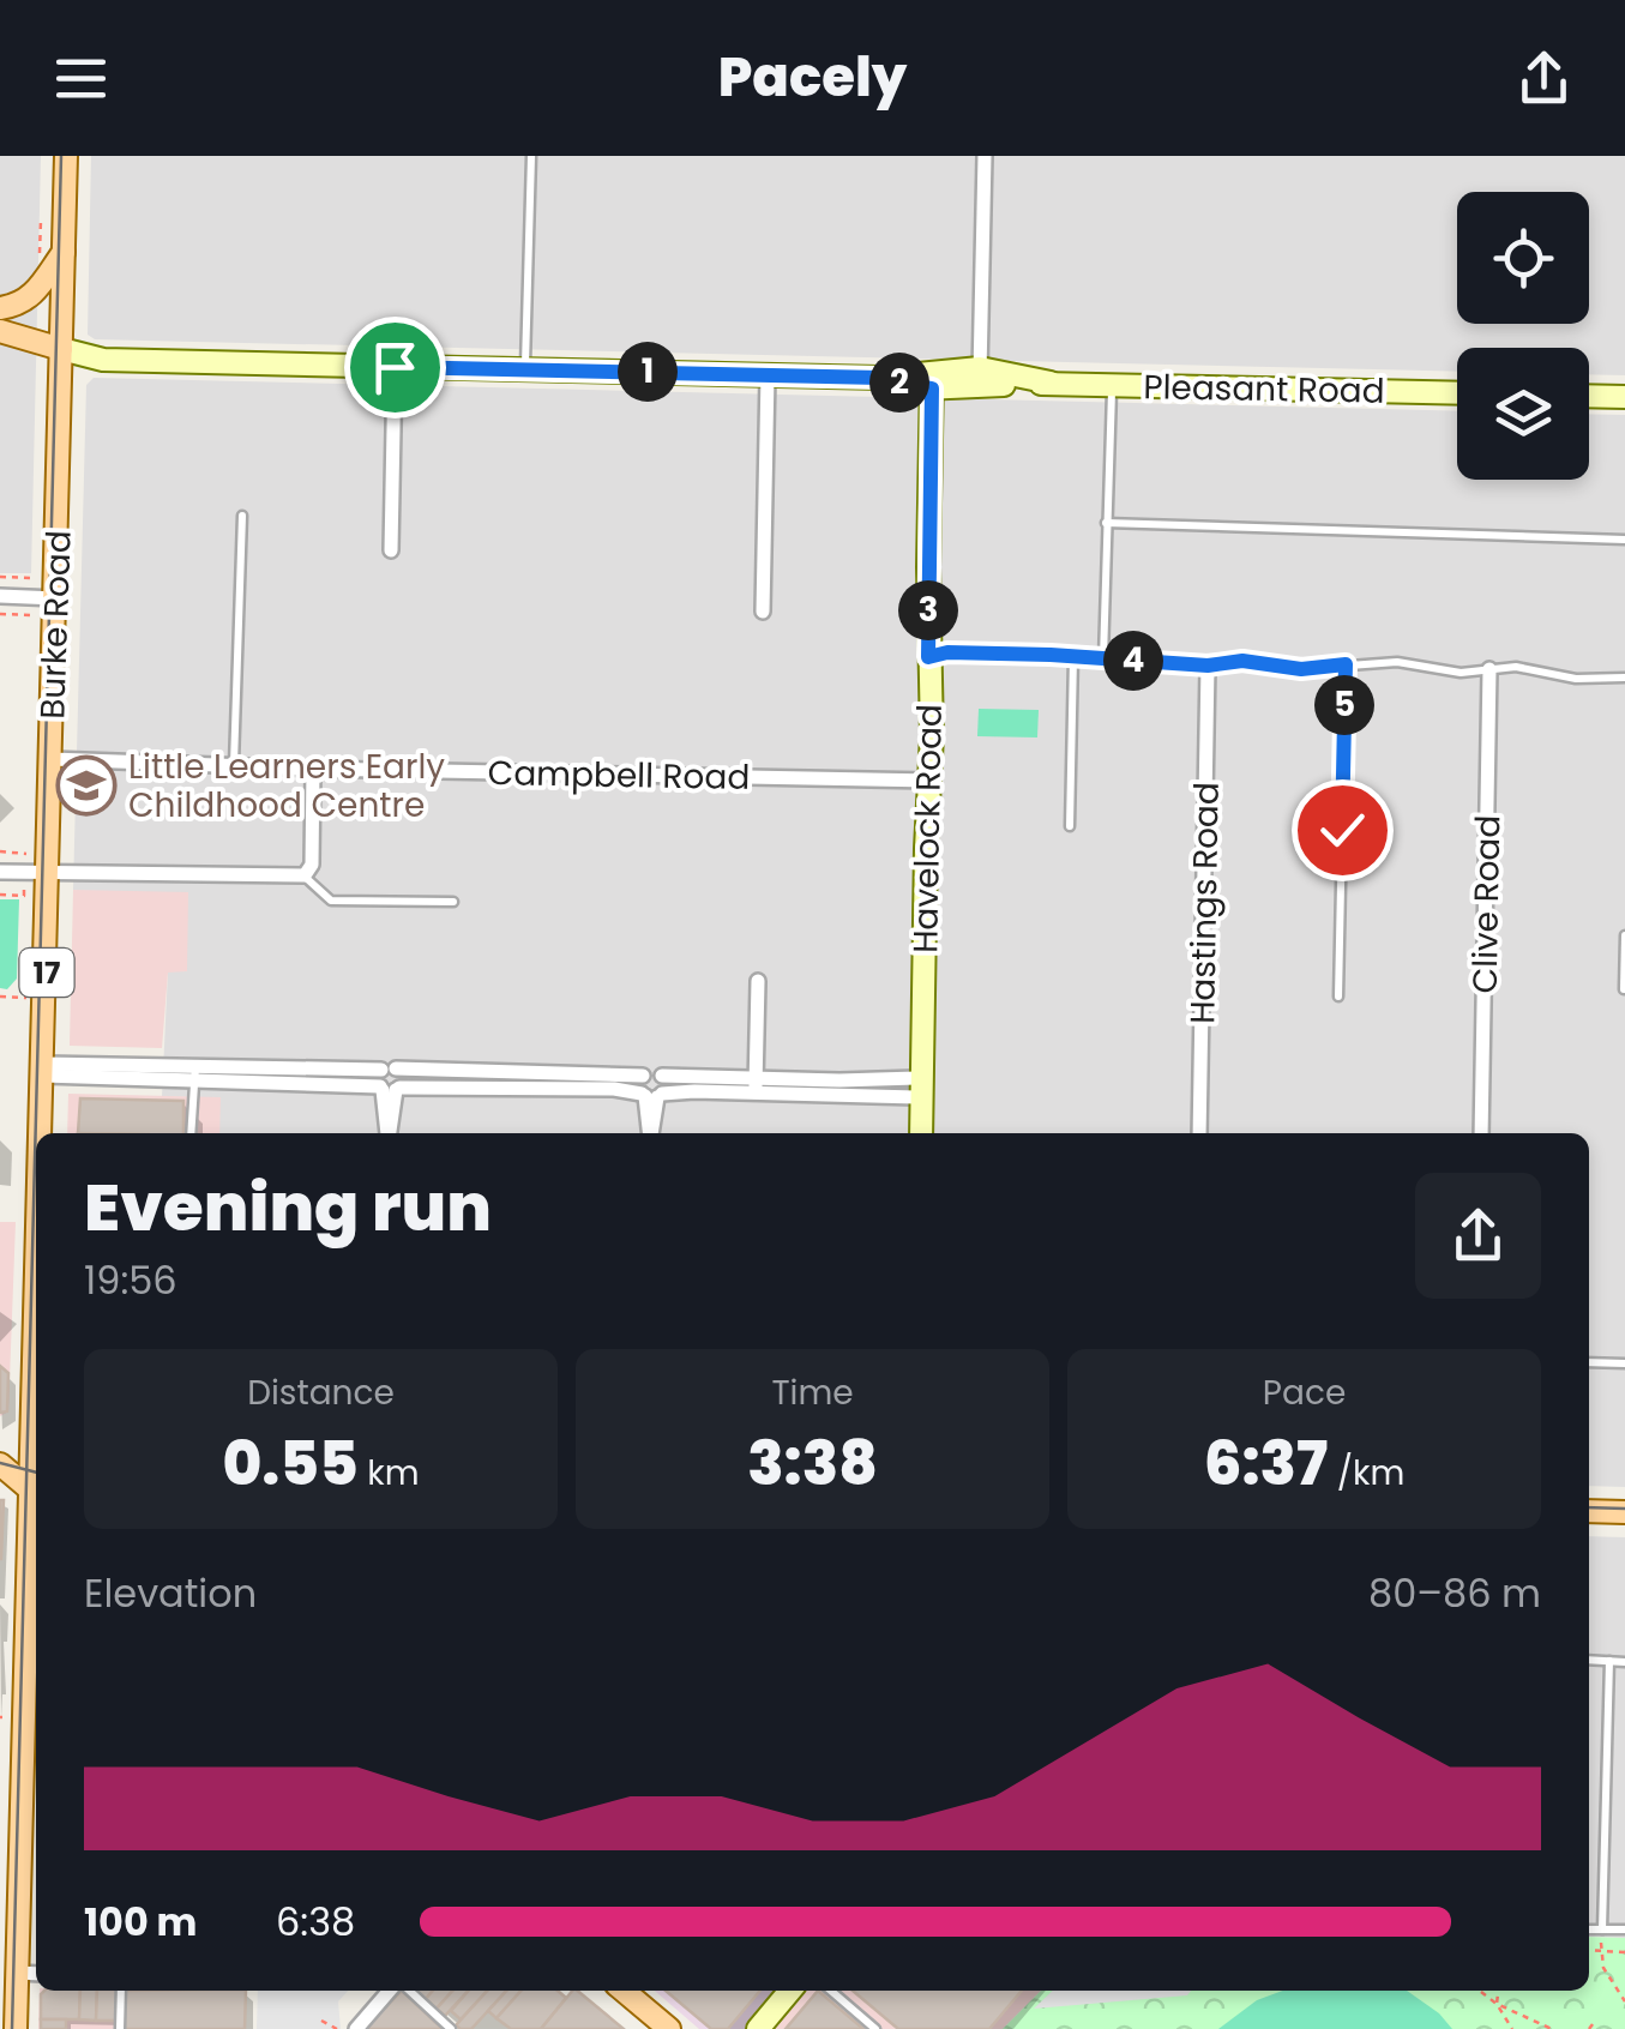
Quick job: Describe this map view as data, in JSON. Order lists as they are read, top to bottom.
{
  "streets": {
    "main road": ["Burke Road", "17"],
    "street": [
      "Pleasant Road",
      "Campbell Road",
      "Havelock Road",
      "Hastings Road",
      "Clive Road"
    ]
  },
  "crossings": [
    ["Pleasant Road", "Burke Road"],
    ["Pleasant Road", "Havelock Road"],
    ["Burke Road", "Campbell Road"],
    ["Campbell Road", "Havelock Road"]
  ],
  "places": {
    "school or university": ["Little Learners Early Childhood Centre"]
  },
  "page": {
    "header": "Pacely",
    "pins": [
      "1",
      "2",
      "3",
      "4",
      "5"
    ],
    "heading": ["Evening run", "19:56"],
    "stats": [
      ["Distance", "0.55 km"],
      ["Time", "3:38"],
      ["Pace", "6:37 /km"]
    ],
    "chart": ["Elevation", "80–86 m"],
    "list": [
      {
        "name": "100 m",
        "note": "6:38"
      }
    ]
  }
}
